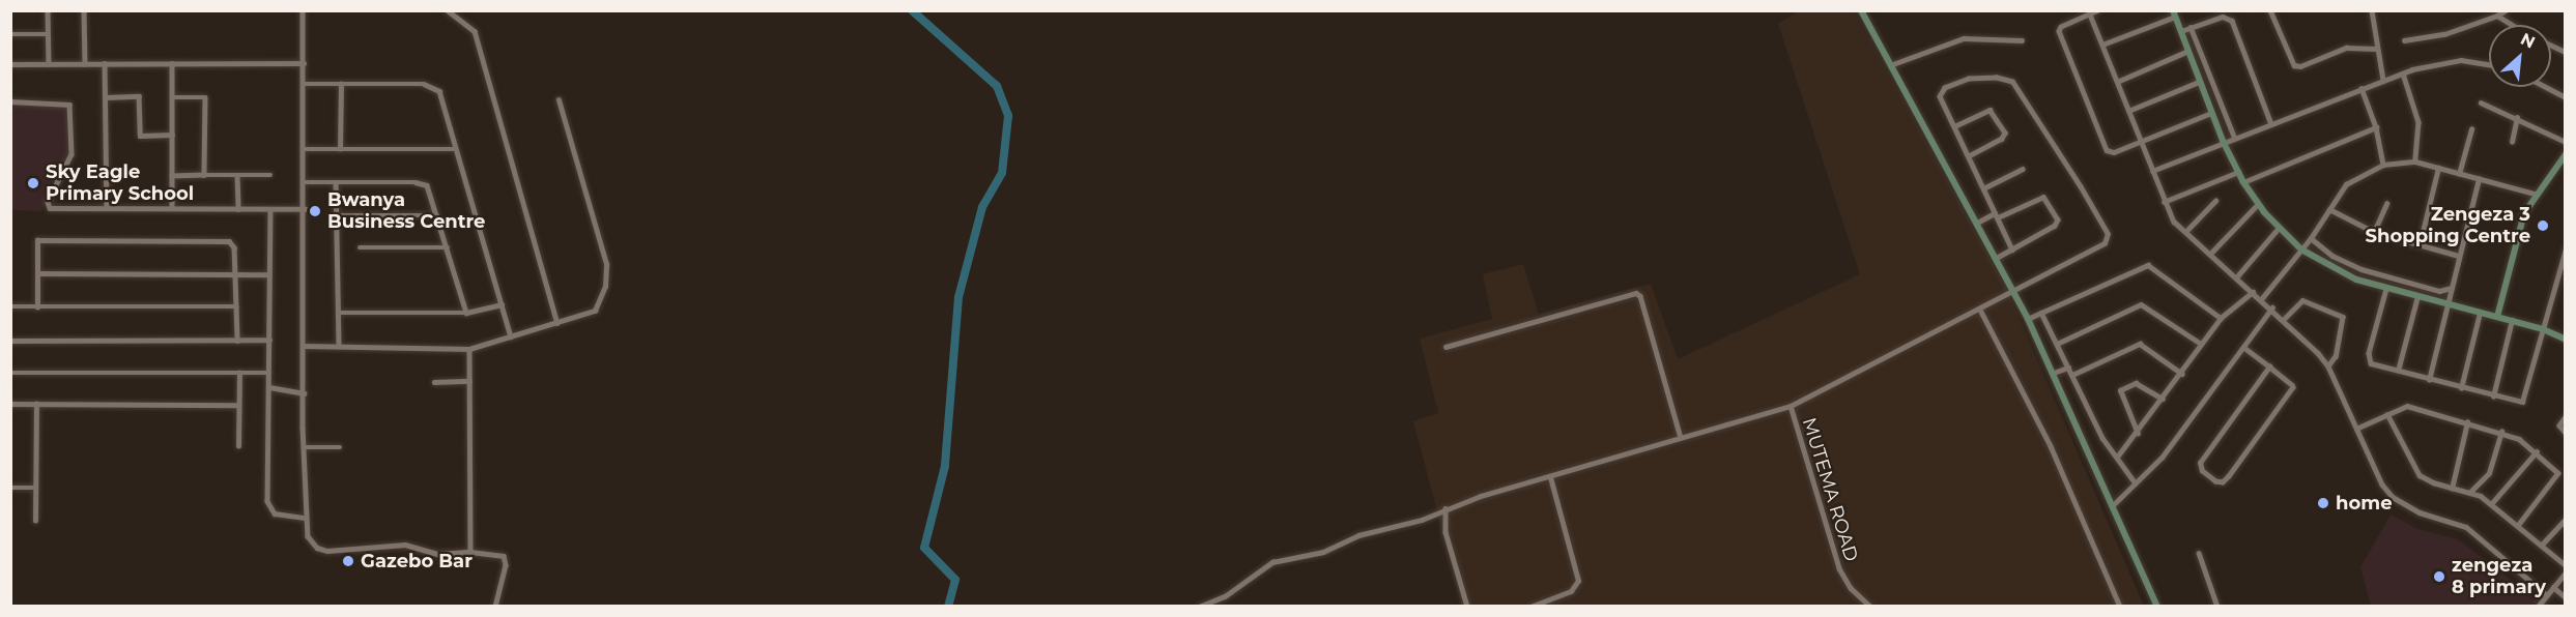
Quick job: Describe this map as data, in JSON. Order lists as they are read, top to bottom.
{
  "streets": {
    "street": ["MUTEMA ROAD"]
  },
  "places": [
    "Sky Eagle Primary School",
    "Bwanya Business Centre",
    "Zengeza 3 Shopping Centre",
    "home",
    "Gazebo Bar",
    "zengeza 8 primary"
  ],
  "north": "top right"
}
